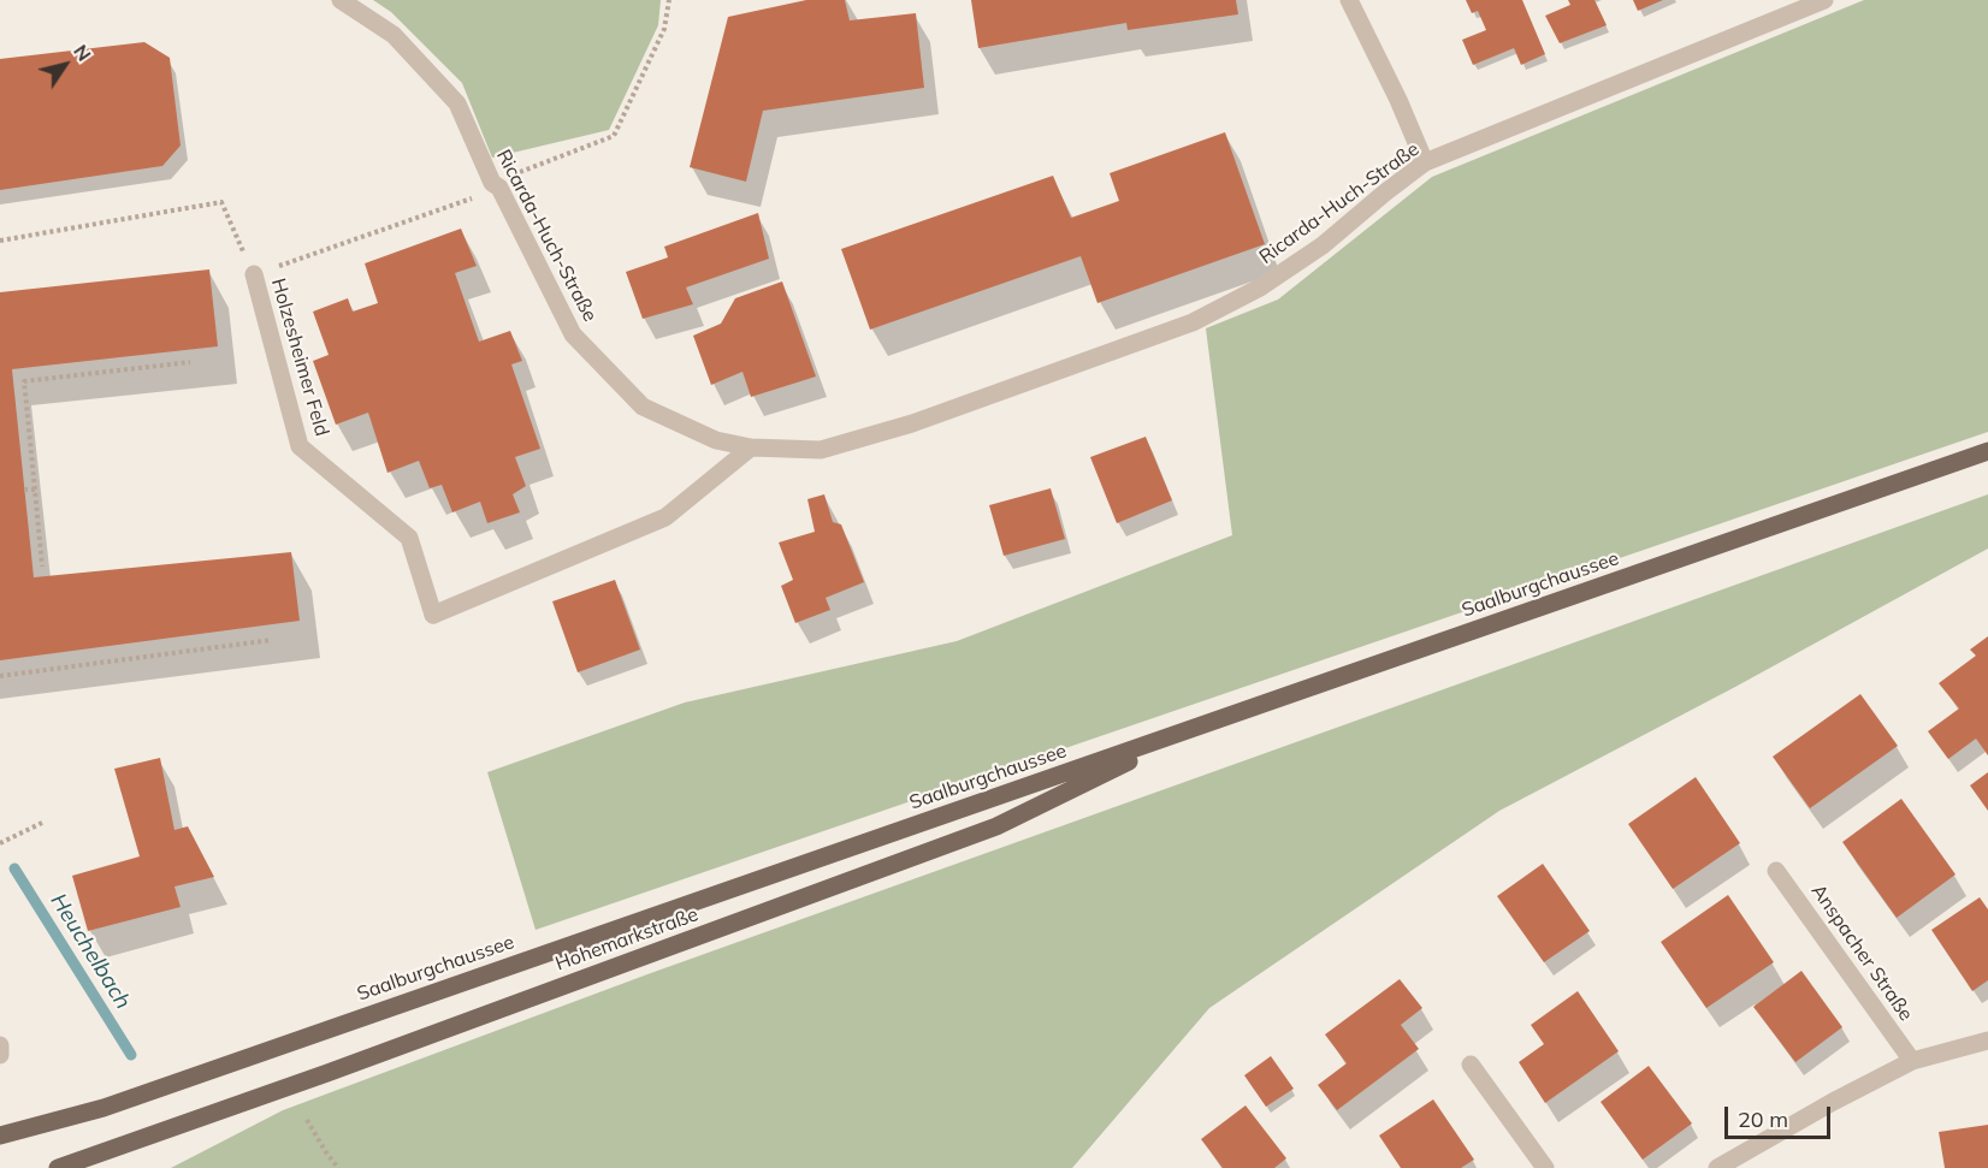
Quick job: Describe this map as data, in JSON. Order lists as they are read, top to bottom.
{
  "streets": {
    "main road": ["Saalburgchaussee", "Hohemarkstraße"],
    "street": ["Ricarda-Huch-Straße", "Holzesheimer Feld", "Anspacher Straße"]
  },
  "crossings": [
    ["Ricarda-Huch-Straße", "Holzesheimer Feld"],
    ["Saalburgchaussee", "Hohemarkstraße"]
  ],
  "water": ["Heuchelbach"],
  "scale_bar": "20 m",
  "north": "top right"
}
